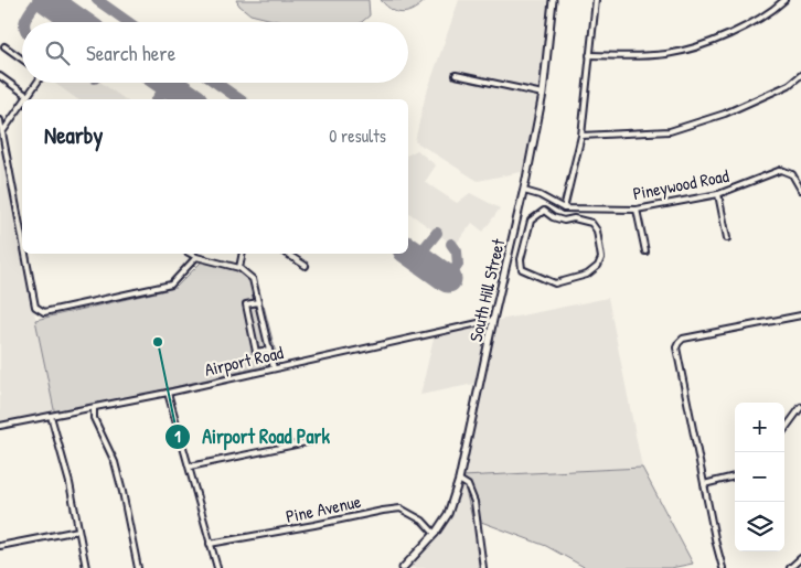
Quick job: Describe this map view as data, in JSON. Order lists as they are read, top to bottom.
{
  "streets": {
    "main road": ["South Hill Street"],
    "street": ["Pineywood Road", "Airport Road", "Pine Avenue"]
  },
  "crossings": [
    ["Pineywood Road", "South Hill Street"],
    ["South Hill Street", "Airport Road"],
    ["South Hill Street", "Pine Avenue"]
  ],
  "places": ["Airport Road Park"],
  "page": {
    "search": "Search here",
    "heading": ["Nearby", "0 results"],
    "map_buttons": ["+", "−"]
  }
}
